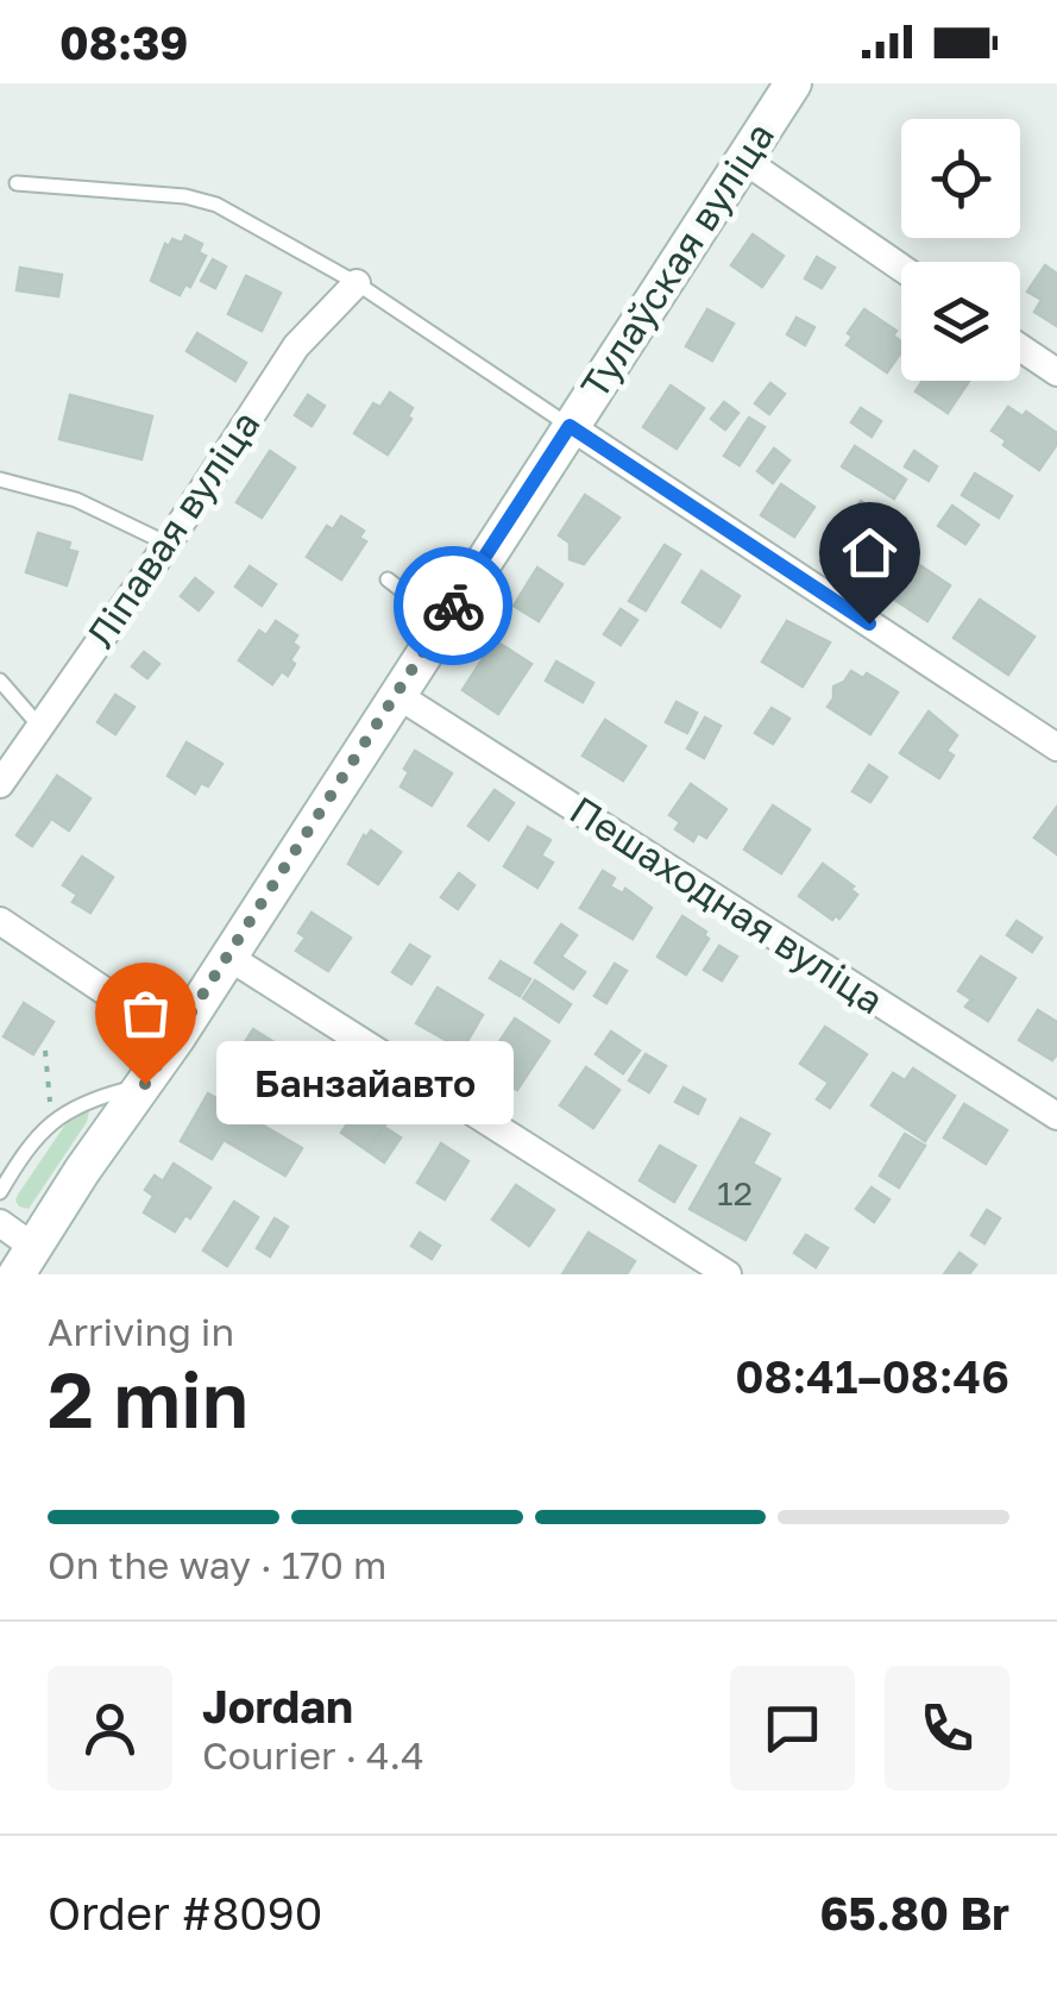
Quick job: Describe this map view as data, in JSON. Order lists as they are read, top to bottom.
{
  "streets": {
    "main road": ["Тулаўская вуліца"],
    "street": ["Ліпавая вуліца", "Пешаходная вуліца"]
  },
  "crossings": [
    ["Тулаўская вуліца", "Пешаходная вуліца"]
  ],
  "places": ["Банзайавто"],
  "house_numbers": ["12"],
  "page": {
    "status": "08:39",
    "bubble": "Банзайавто",
    "heading": ["2 min", "Arriving in", "08:41–08:46"],
    "panel": [
      "Jordan",
      "Courier · 4.4",
      "Order #8090",
      "65.80 Br"
    ],
    "bar": "On the way · 170 m"
  }
}
